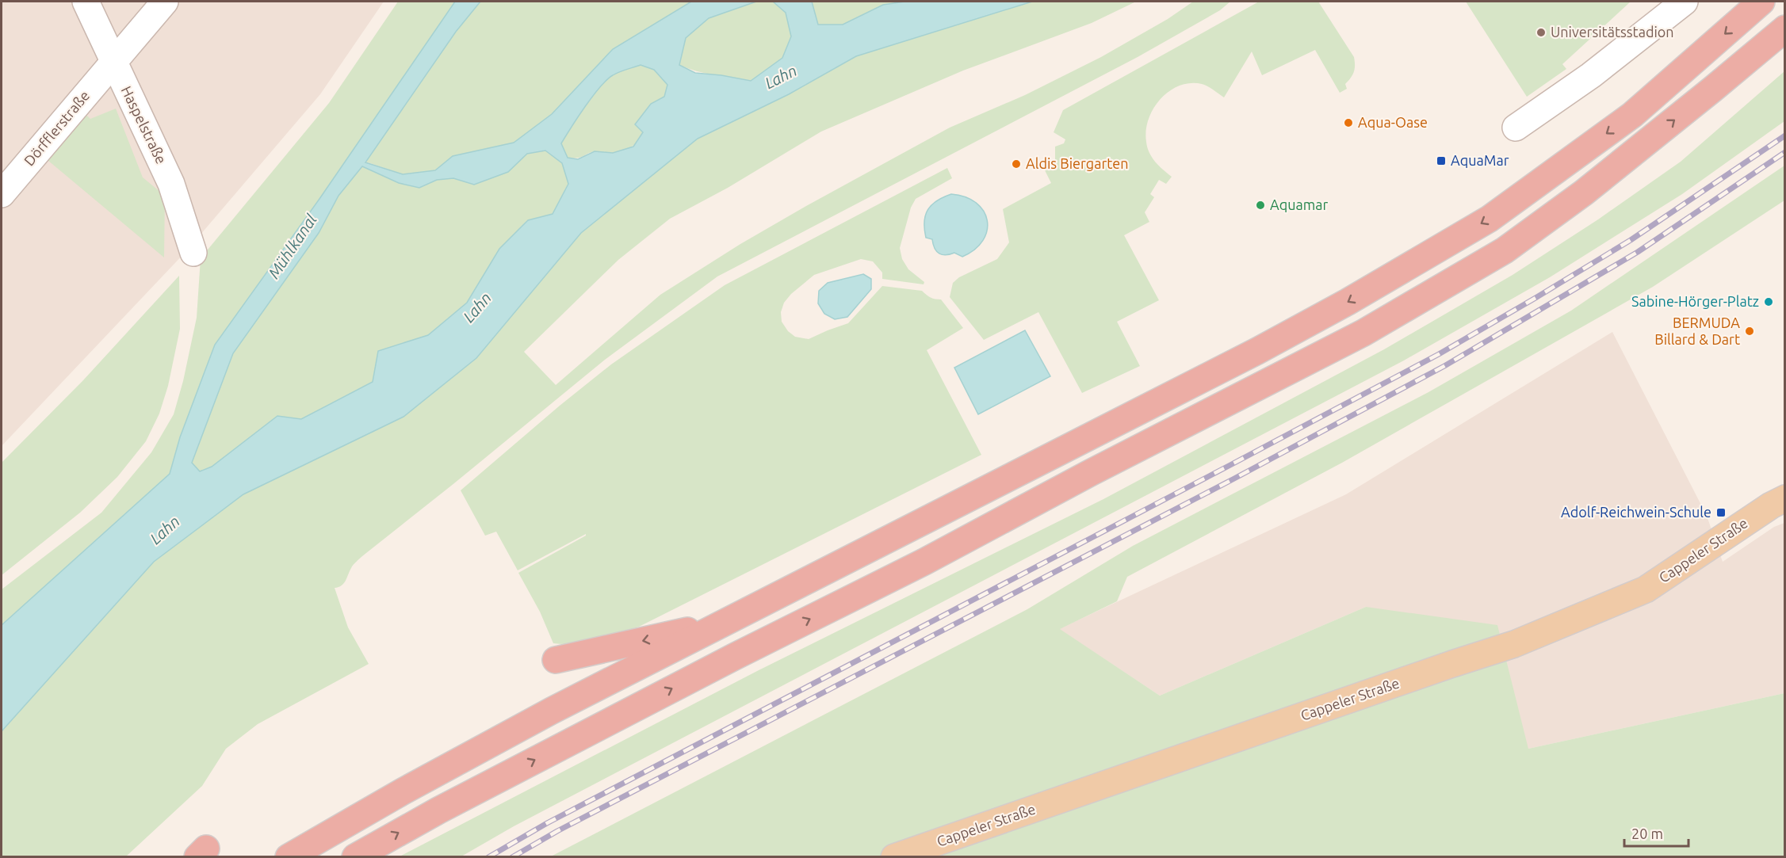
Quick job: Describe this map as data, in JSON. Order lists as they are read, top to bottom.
{
  "streets": {
    "main road": ["Cappeler Straße"],
    "street": ["Haspelstraße", "Dörfflerstraße"]
  },
  "crossings": [
    ["Haspelstraße", "Dörfflerstraße"]
  ],
  "water": ["Lahn", "Mühlkanal"],
  "places": {
    "other": [
      "Universitätsstadion",
      "Aqua-Oase",
      "Aldis Biergarten",
      "Aquamar",
      "Sabine-Hörger-Platz",
      "BERMUDA Billard & Dart"
    ],
    "transit": ["AquaMar", "Adolf-Reichwein-Schule"]
  },
  "scale_bar": "20 m"
}
